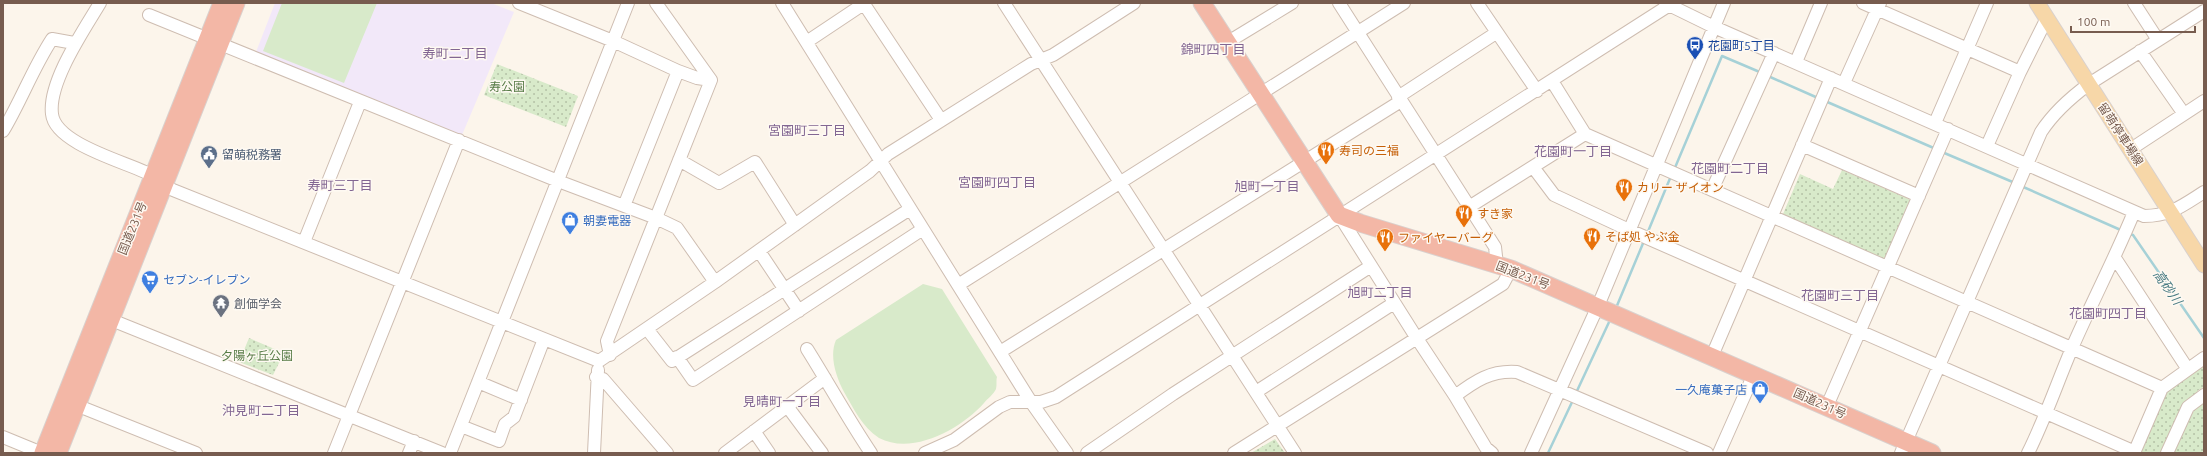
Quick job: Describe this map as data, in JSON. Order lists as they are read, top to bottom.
{
  "streets": {
    "highway": ["国道231号"],
    "main road": ["留萌停車場線"]
  },
  "districts": [
    "錦町四丁目",
    "寿町二丁目",
    "宮園町三丁目",
    "花園町一丁目",
    "花園町二丁目",
    "宮園町四丁目",
    "寿町三丁目",
    "旭町一丁目",
    "旭町二丁目",
    "花園町三丁目",
    "花園町四丁目",
    "見晴町一丁目",
    "沖見町二丁目"
  ],
  "water": ["高砂川"],
  "parks": ["寿公園", "夕陽ヶ丘公園"],
  "places": {
    "bus stop": ["花園町5丁目"],
    "restaurant": [
      "寿司の三福",
      "カリー ザイオン",
      "すき家",
      "そば処 やぶ金",
      "ファイヤーバーグ"
    ],
    "public building": ["留萌税務署"],
    "shop": ["朝妻電器", "一久庵菓子店"],
    "supermarket": ["セブン-イレブン"],
    "temple": ["創価学会"]
  },
  "scale_bar": "100 m"
}
